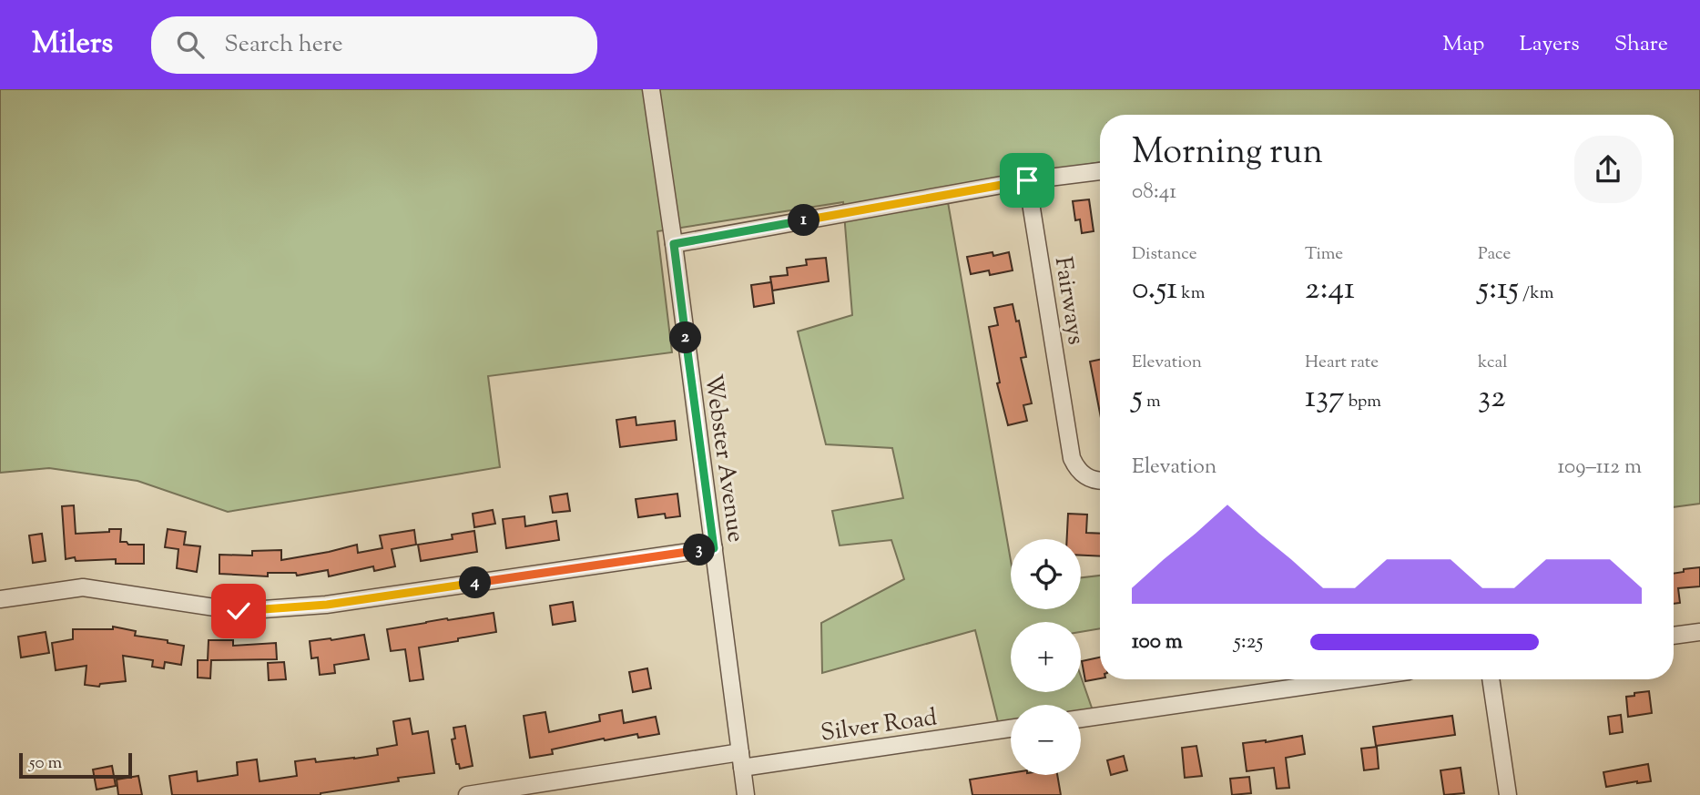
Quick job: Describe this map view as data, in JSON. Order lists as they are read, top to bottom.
{
  "streets": {
    "street": ["Fairways", "Webster Avenue", "Silver Road"]
  },
  "crossings": [
    ["Webster Avenue", "Silver Road"]
  ],
  "scale_bar": "50 m",
  "page": {
    "header": "Milers",
    "search": "Search here",
    "nav": ["Map", "Layers", "Share"],
    "heading": ["Morning run", "08:41"],
    "pins": [
      "1",
      "2",
      "3",
      "4"
    ],
    "stats": [
      ["Distance", "0.51 km"],
      ["Time", "2:41"],
      ["Pace", "5:15 /km"],
      ["Elevation", "5 m"],
      ["Heart rate", "137 bpm"],
      ["kcal", "32"]
    ],
    "chart": ["Elevation", "109–112 m"],
    "map_buttons": ["+", "−"],
    "list": [
      {
        "name": "100 m",
        "note": "5:25"
      }
    ],
    "scale": "50 m"
  }
}
